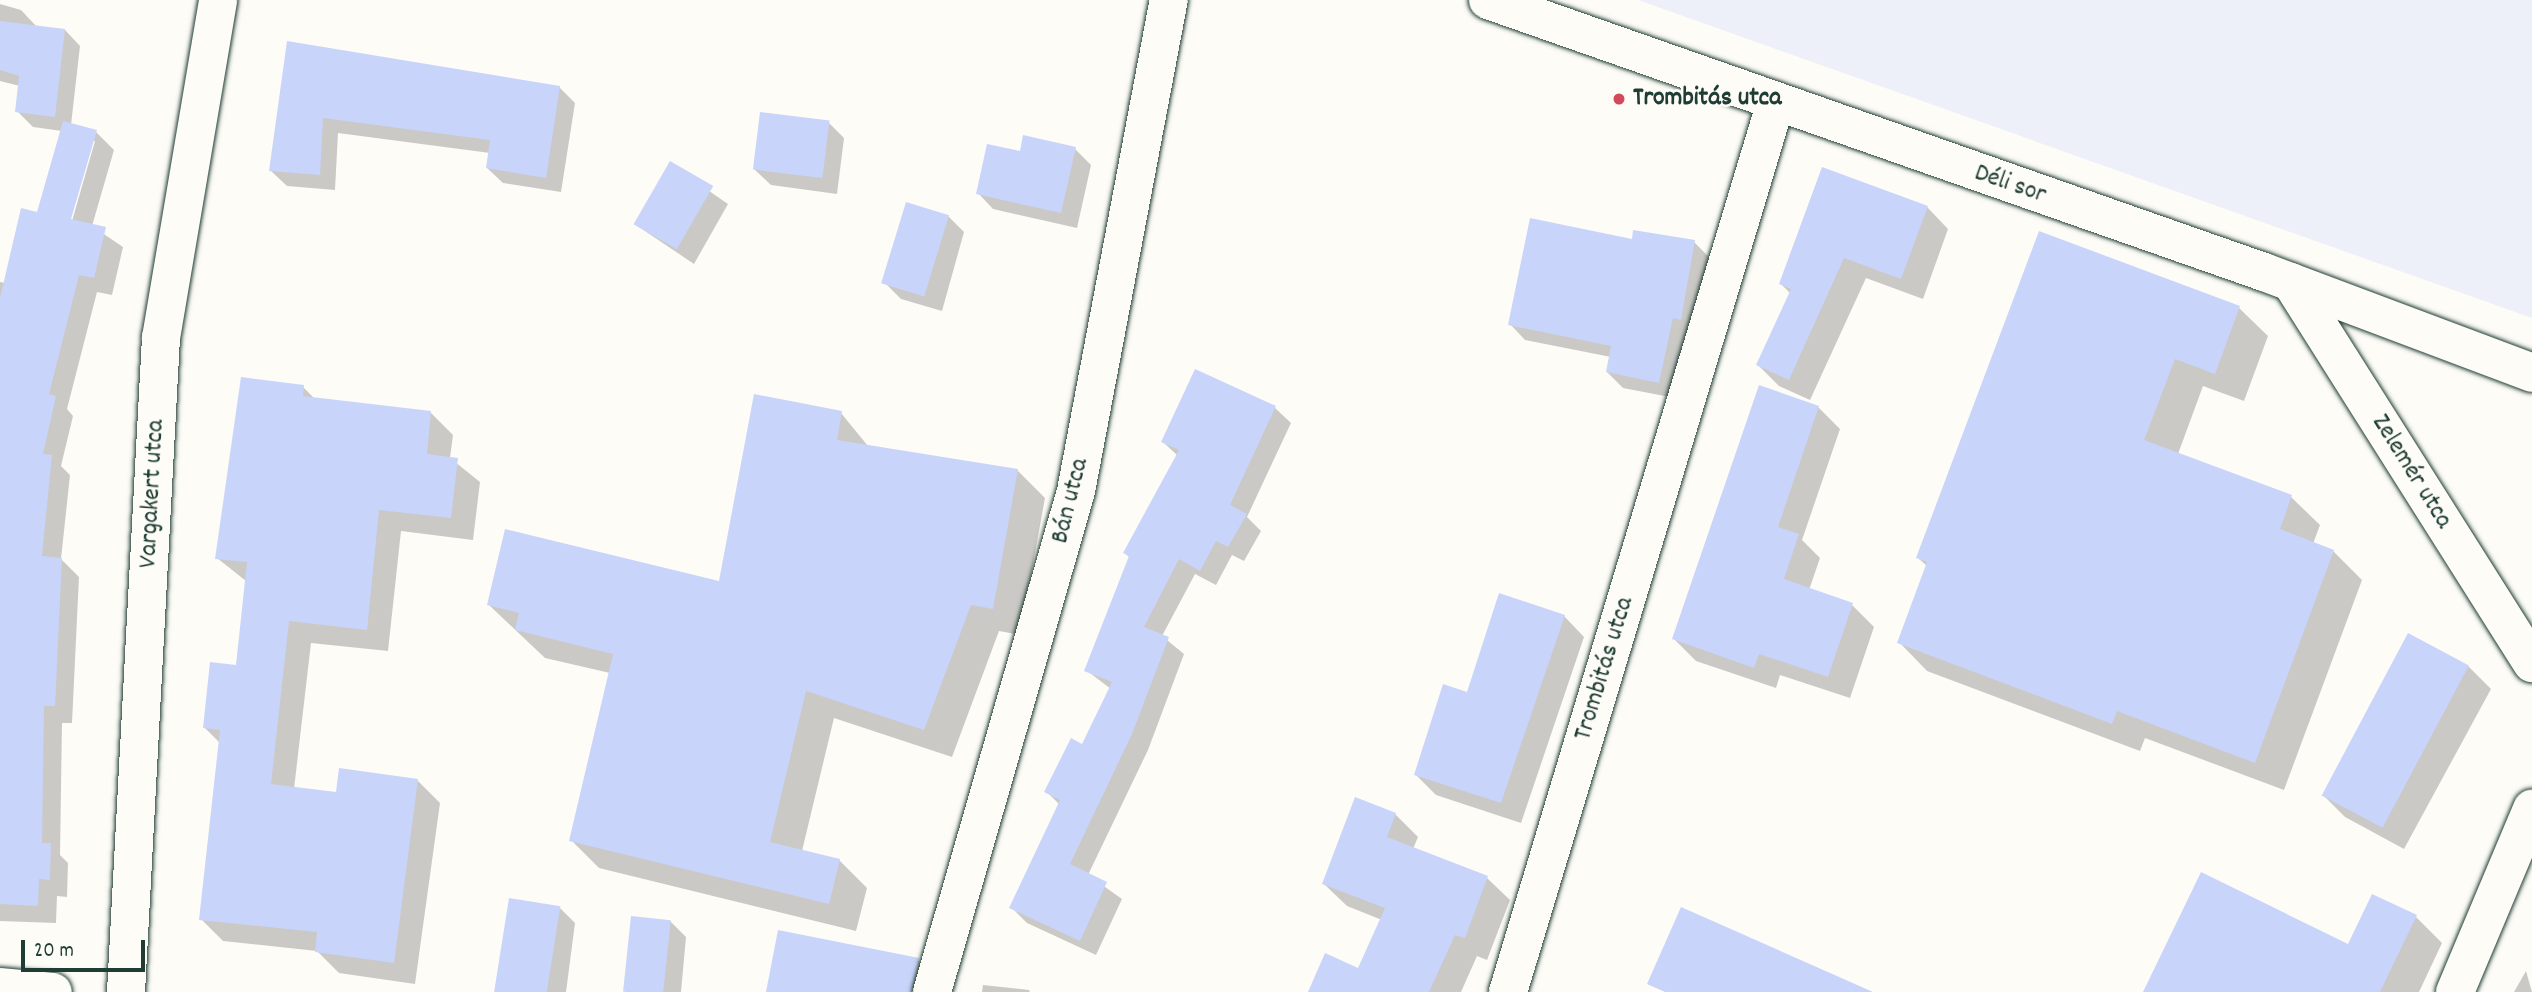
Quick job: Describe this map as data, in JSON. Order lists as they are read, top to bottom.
{
  "streets": {
    "street": [
      "Déli sor",
      "Zelemér utca",
      "Vargakert utca",
      "Bán utca",
      "Trombitás utca"
    ]
  },
  "crossings": [
    ["Déli sor", "Zelemér utca"],
    ["Déli sor", "Trombitás utca"]
  ],
  "places": ["Trombitás utca"],
  "scale_bar": "20 m"
}
